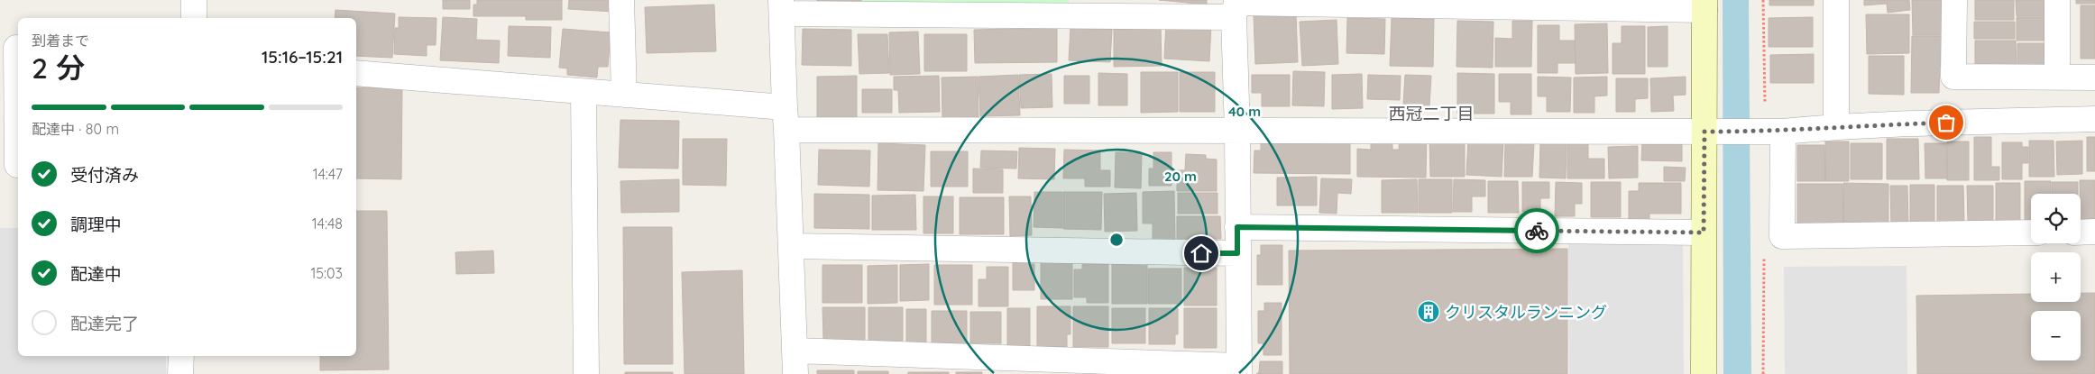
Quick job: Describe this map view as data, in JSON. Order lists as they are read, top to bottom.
{
  "districts": ["西冠二丁目"],
  "places": {
    "building": ["クリスタルランニング"]
  },
  "page": {
    "heading": ["2 分", "到着まで", "15:16–15:21"],
    "bar": "配達中 · 80 m",
    "list": [
      ["受付済み", "14:47"],
      ["調理中", "14:48"],
      ["配達中", "15:03"],
      "配達完了"
    ],
    "map_buttons": ["+", "−"]
  },
  "rings": ["40 m", "20 m"]
}
